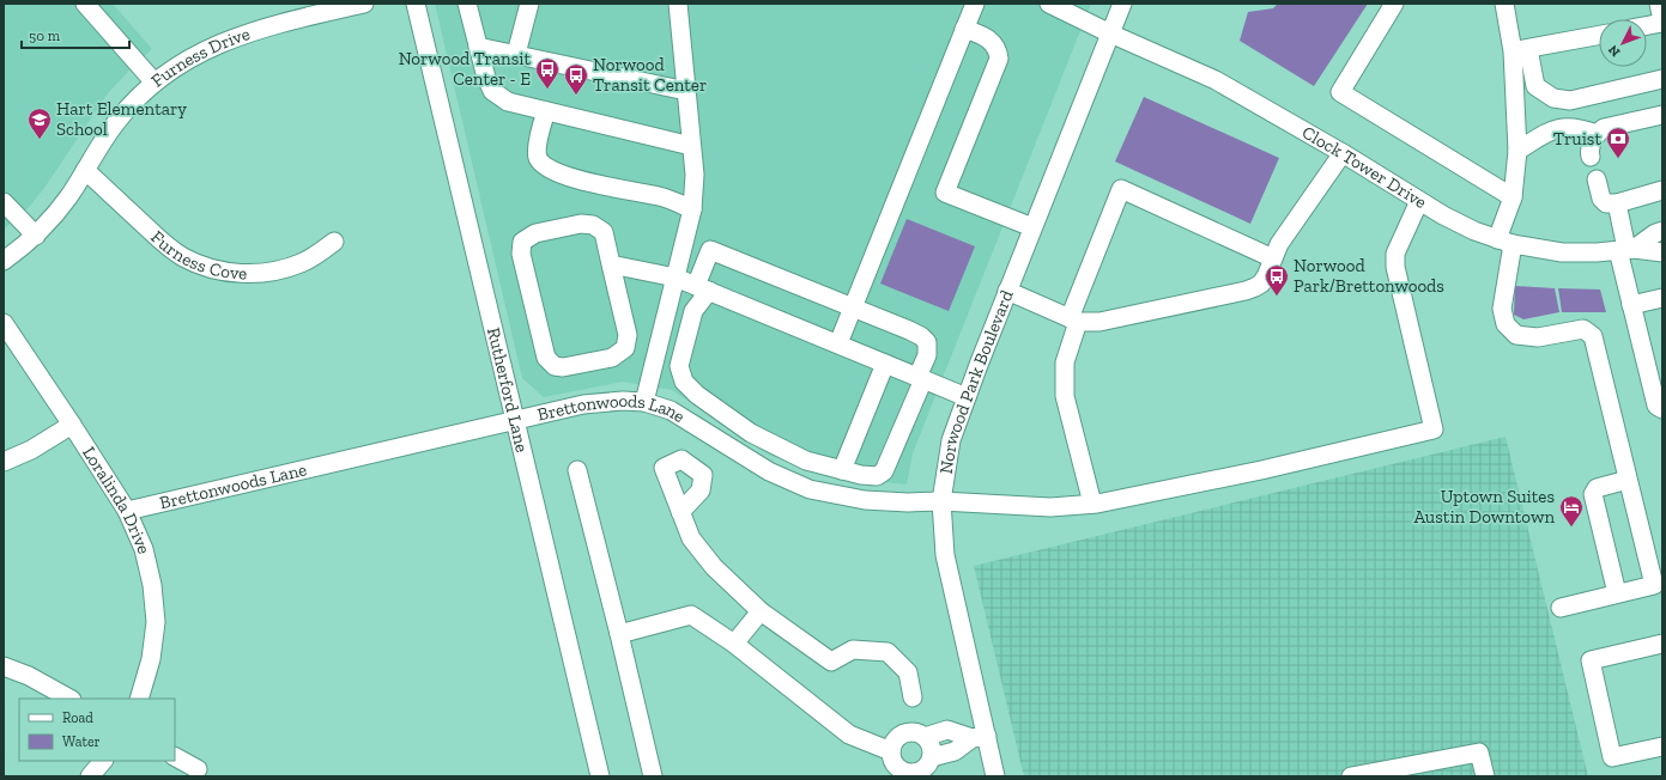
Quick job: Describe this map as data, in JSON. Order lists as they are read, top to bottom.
{
  "streets": {
    "street": [
      "Furness Drive",
      "Clock Tower Drive",
      "Furness Cove",
      "Norwood Park Boulevard",
      "Rutherford Lane",
      "Brettonwoods Lane",
      "Loralinda Drive"
    ]
  },
  "crossings": [
    ["Furness Drive", "Furness Cove"],
    ["Clock Tower Drive", "Norwood Park Boulevard"],
    ["Clock Tower Drive", "Brettonwoods Lane"],
    ["Norwood Park Boulevard", "Brettonwoods Lane"],
    ["Rutherford Lane", "Brettonwoods Lane"],
    ["Brettonwoods Lane", "Loralinda Drive"]
  ],
  "places": {
    "bus stop": ["Norwood Transit Center - E", "Norwood Transit Center", "Norwood Park/Brettonwoods"],
    "school or university": ["Hart Elementary School"],
    "bank": ["Truist"],
    "hotel": ["Uptown Suites Austin Downtown"]
  },
  "legend": ["Road", "Water"],
  "scale_bar": "50 m",
  "north": "bottom left"
}
